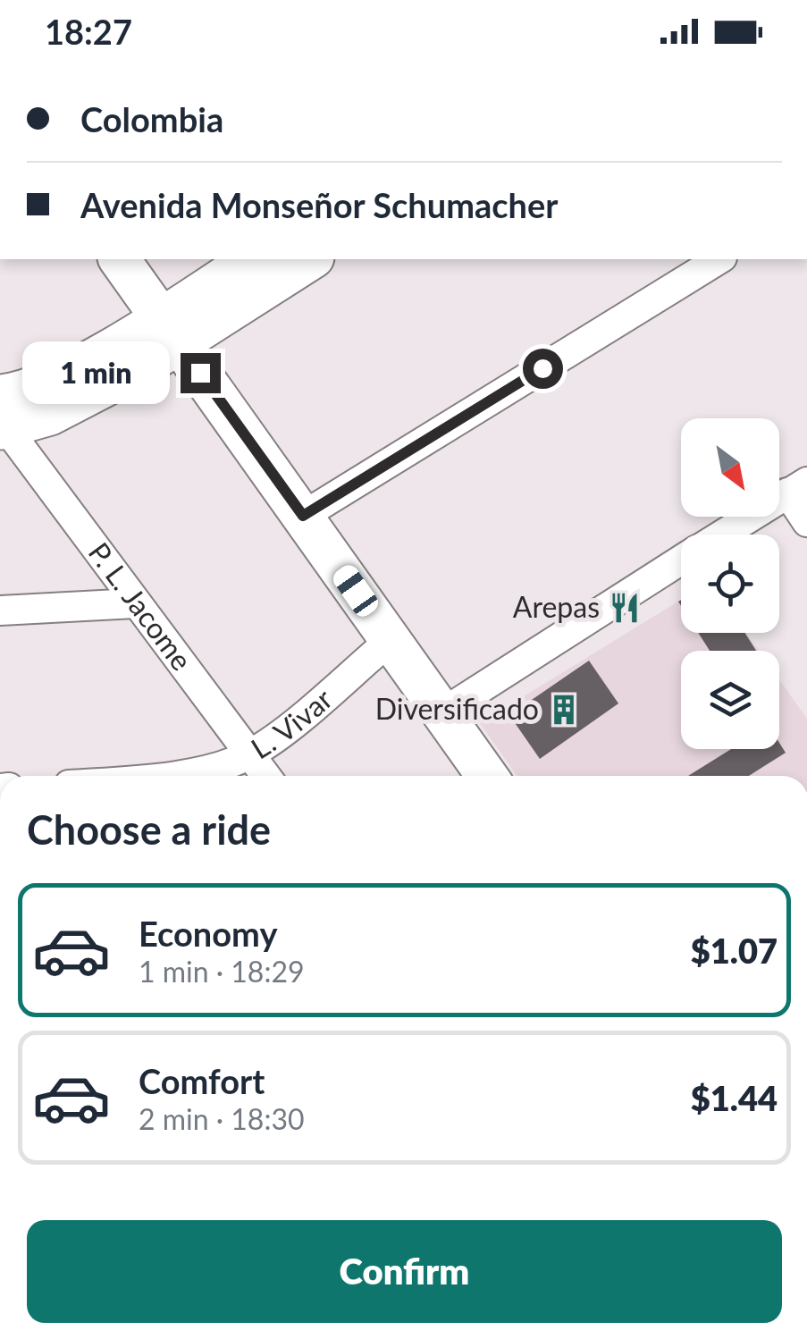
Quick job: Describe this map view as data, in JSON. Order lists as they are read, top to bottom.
{
  "streets": {
    "street": ["P. L. Jacome", "L. Vivar"]
  },
  "crossings": [
    ["P. L. Jacome", "L. Vivar"]
  ],
  "places": {
    "restaurant": ["Arepas"],
    "building": ["Diversificado"]
  },
  "north": "bottom right",
  "page": {
    "status": "18:27",
    "banner": ["Colombia", "Avenida Monseñor Schumacher"],
    "bubble": "1 min",
    "heading": "Choose a ride",
    "list": [
      {
        "name": "Economy",
        "note": "1 min · 18:29",
        "value": "$1.07"
      },
      {
        "name": "Comfort",
        "note": "2 min · 18:30",
        "value": "$1.44"
      }
    ],
    "buttons": "Confirm"
  }
}
